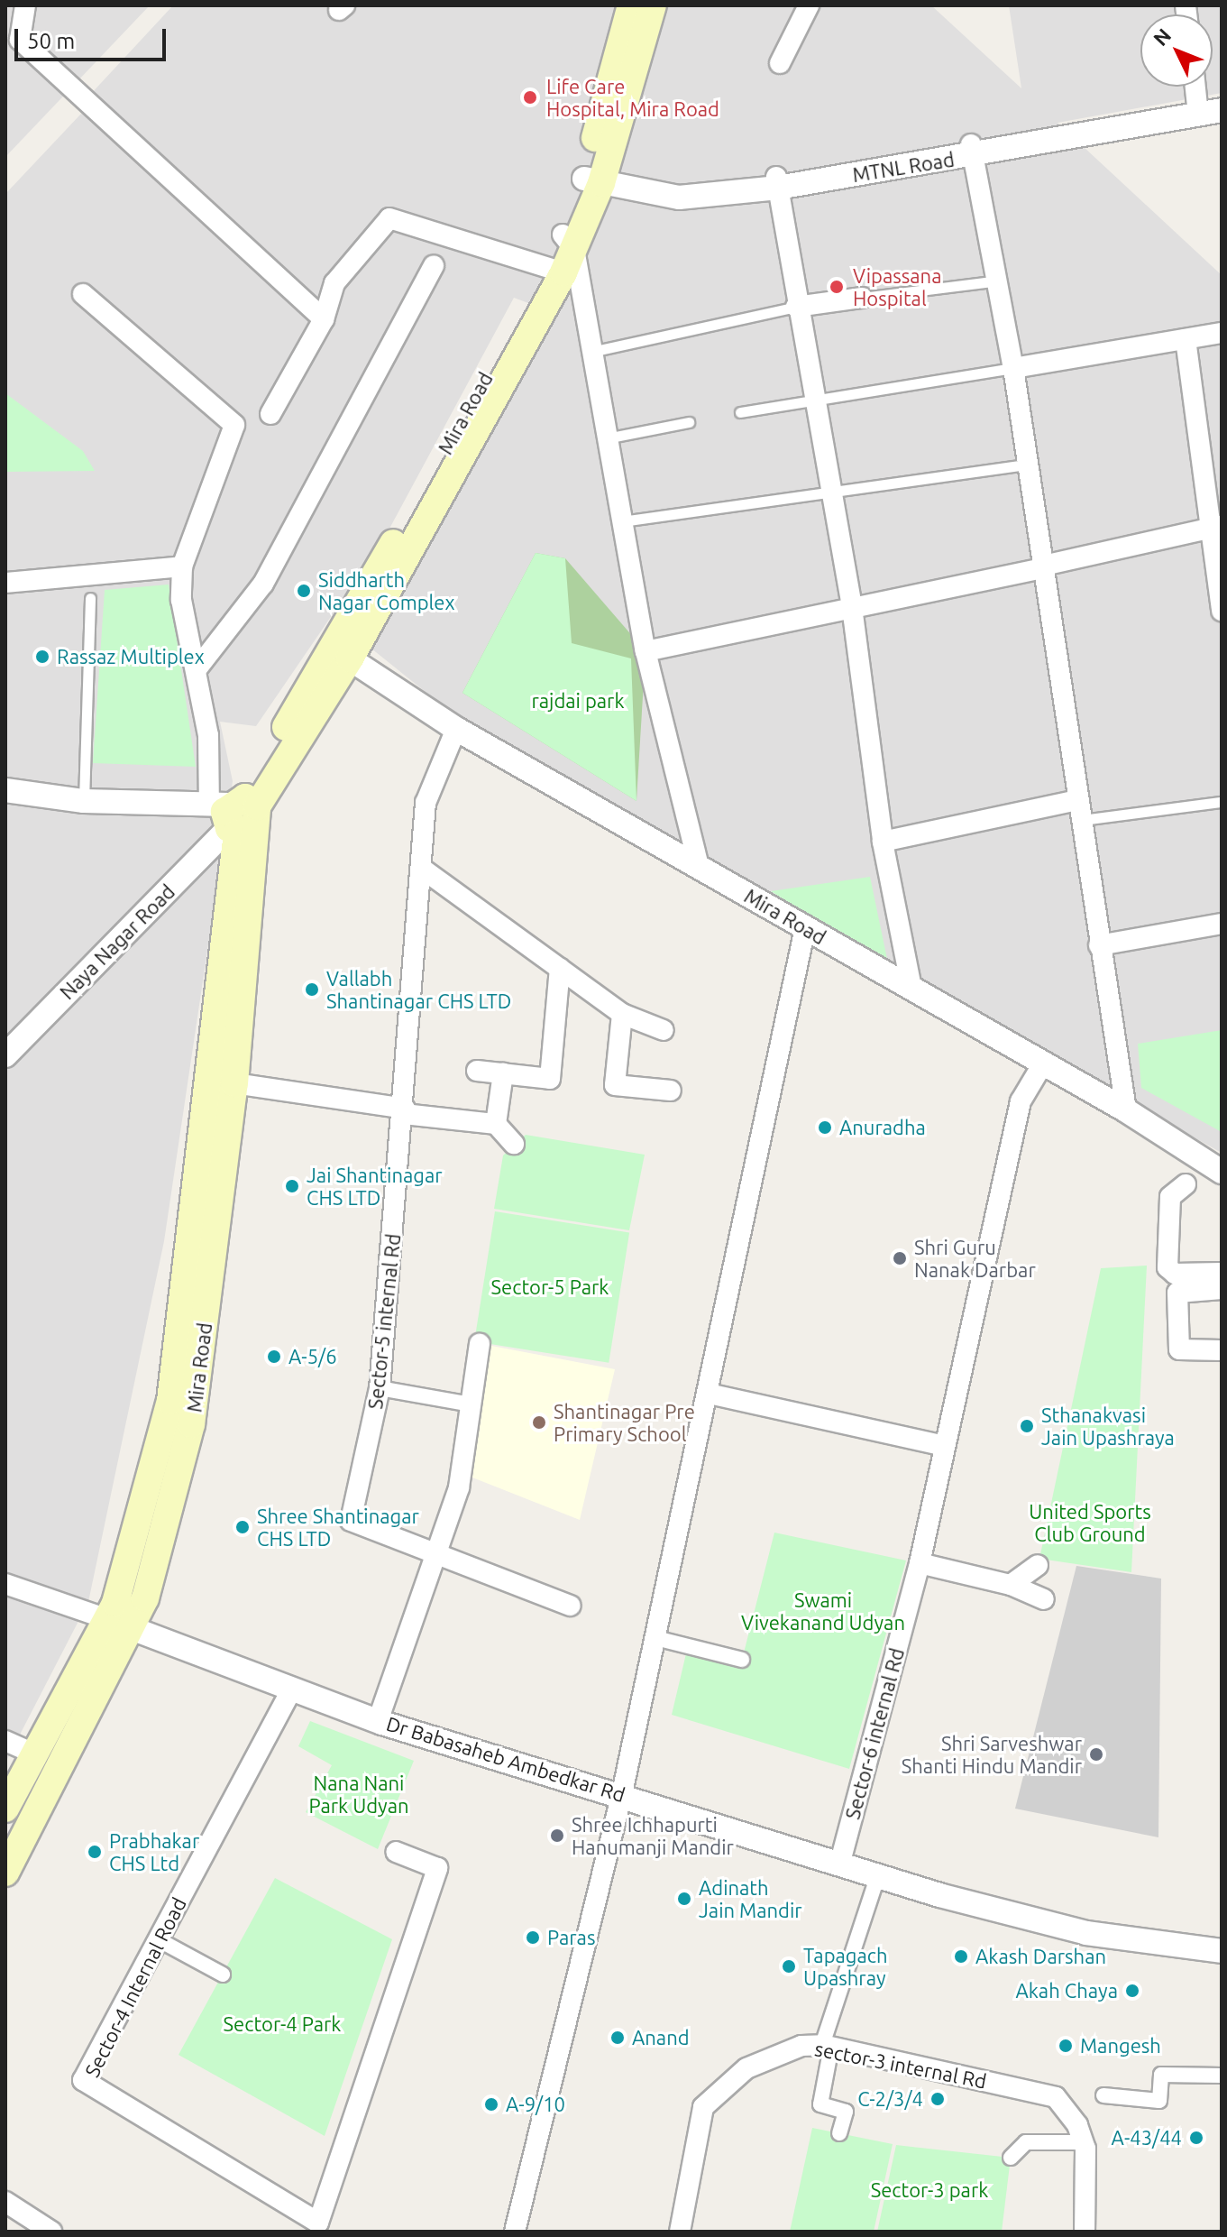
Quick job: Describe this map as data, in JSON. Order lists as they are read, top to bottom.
{
  "streets": {
    "main road": ["Mira Road"],
    "street": [
      "MTNL Road",
      "Naya Nagar Road",
      "Sector-5 internal Rd",
      "Sector-6 internal Rd",
      "Dr Babasaheb Ambedkar Rd",
      "Sector-4 Internal Road",
      "sector-3 internal Rd"
    ]
  },
  "crossings": [
    ["MTNL Road", "Mira Road"],
    ["Mira Road", "Naya Nagar Road"],
    ["Mira Road", "Sector-5 internal Rd"],
    ["Mira Road", "Sector-6 internal Rd"],
    ["Mira Road", "Dr Babasaheb Ambedkar Rd"],
    ["Sector-6 internal Rd", "Dr Babasaheb Ambedkar Rd"],
    ["Dr Babasaheb Ambedkar Rd", "Sector-4 Internal Road"]
  ],
  "parks": [
    "rajdai park",
    "Sector-5 Park",
    "United Sports Club Ground",
    "Swami Vivekanand Udyan",
    "Nana Nani Park Udyan",
    "Sector-4 Park",
    "Sector-3 park"
  ],
  "places": [
    "Life Care Hospital, Mira Road",
    "Vipassana Hospital",
    "Siddharth Nagar Complex",
    "Rassaz Multiplex",
    "Vallabh Shantinagar CHS LTD",
    "Anuradha",
    "Jai Shantinagar CHS LTD",
    "Shri Guru Nanak Darbar",
    "A-5/6",
    "Shantinagar Pre Primary School",
    "Sthanakvasi Jain Upashraya",
    "Shree Shantinagar CHS LTD",
    "Shri Sarveshwar Shanti Hindu Mandir",
    "Shree Ichhapurti Hanumanji Mandir",
    "Prabhakar CHS Ltd",
    "Adinath Jain Mandir",
    "Paras",
    "Akash Darshan",
    "Tapagach Upashray",
    "Akah Chaya",
    "Anand",
    "Mangesh",
    "C-2/3/4",
    "A-9/10",
    "A-43/44"
  ],
  "scale_bar": "50 m",
  "north": "top left"
}
